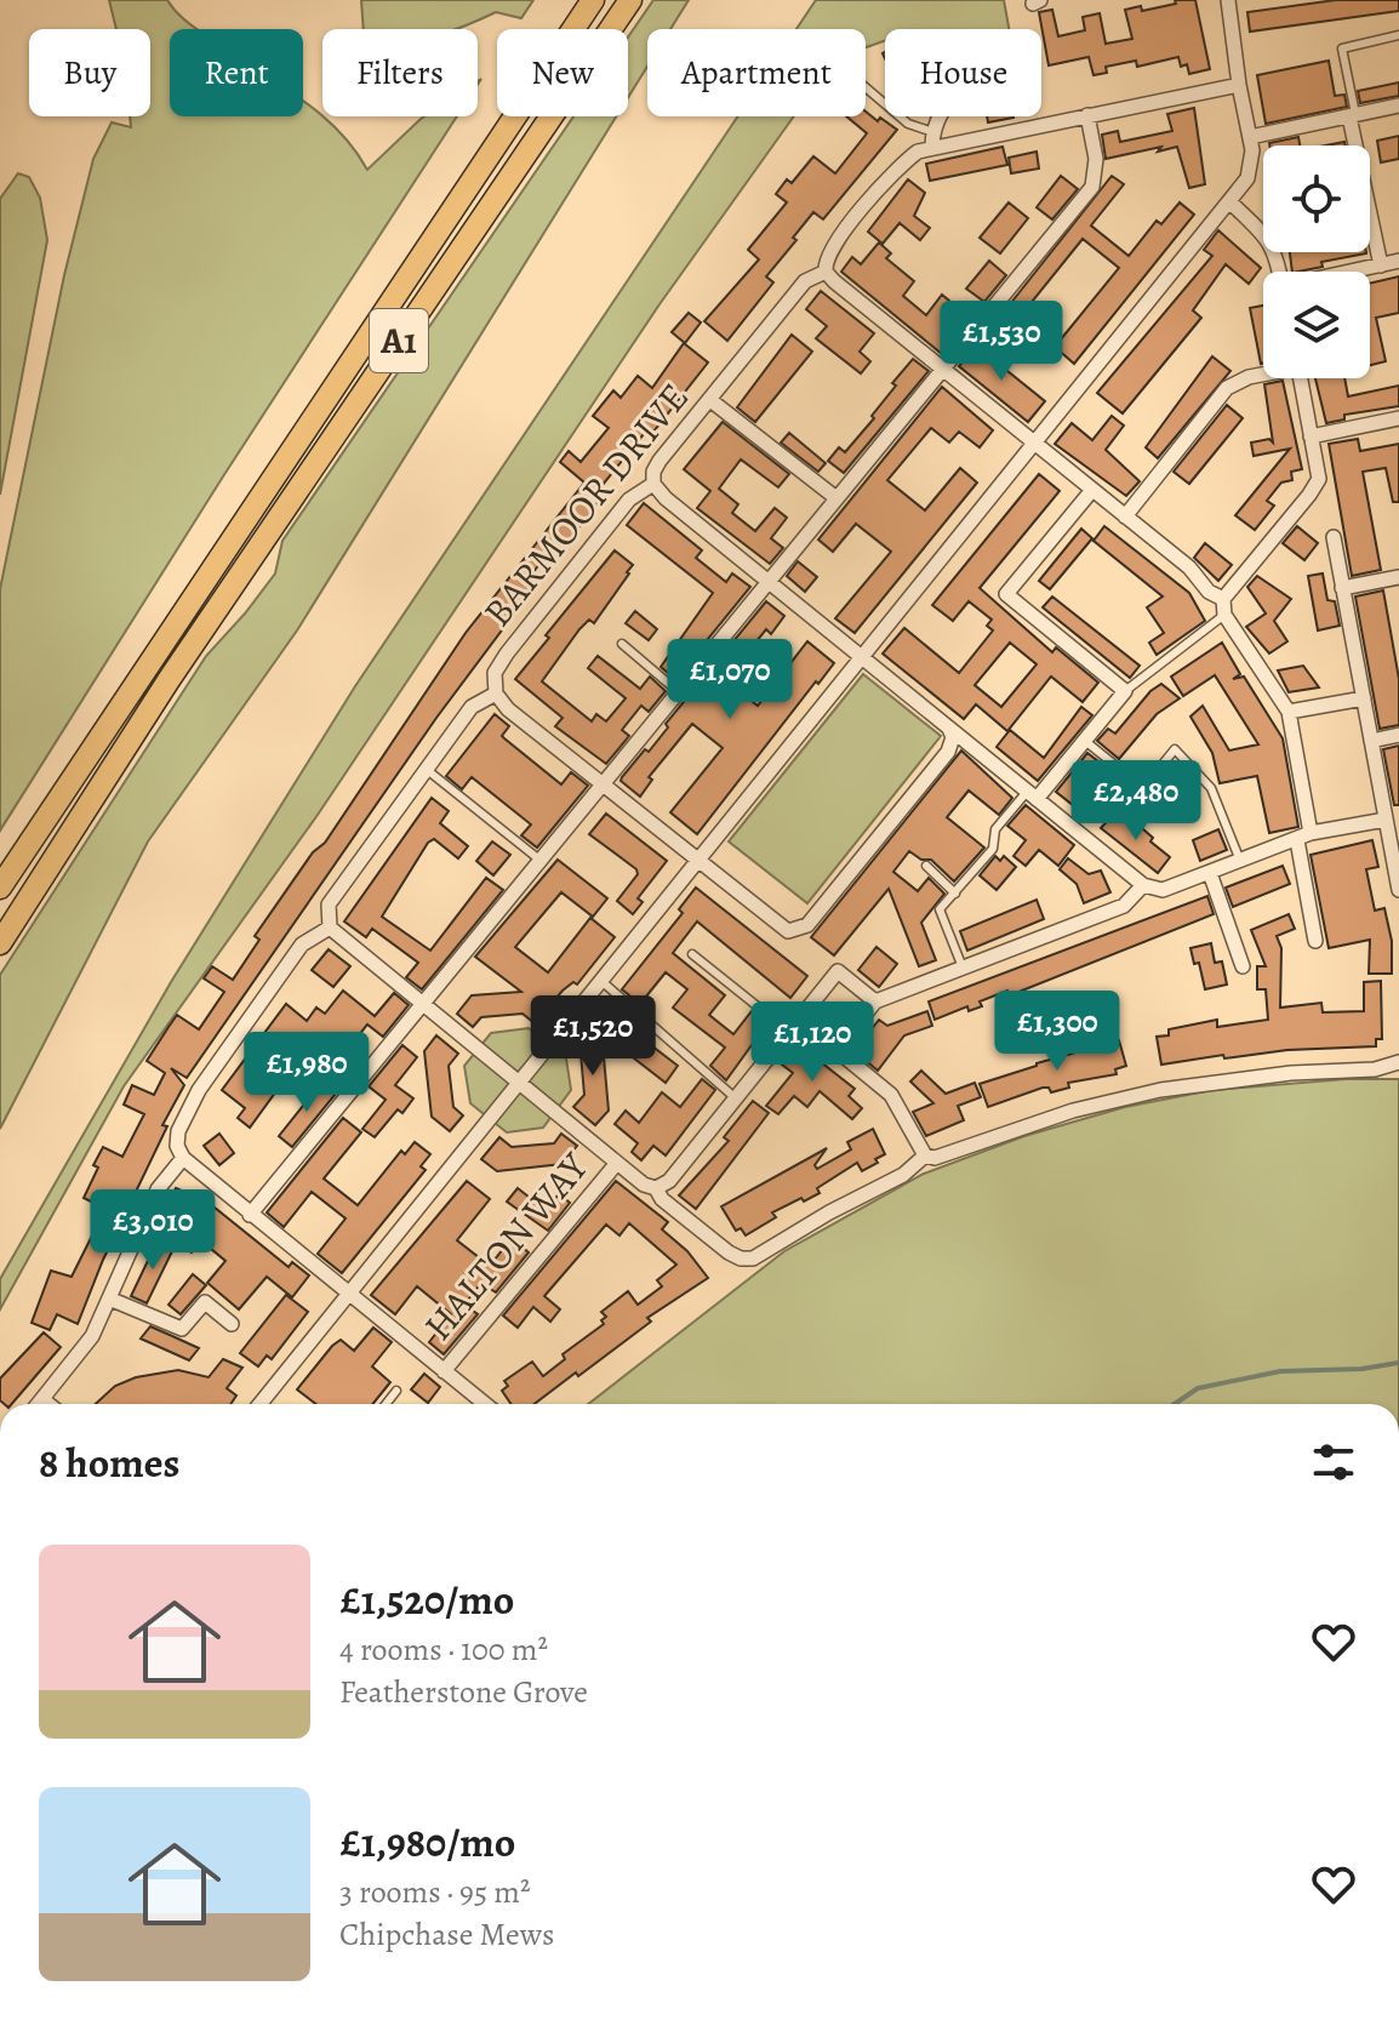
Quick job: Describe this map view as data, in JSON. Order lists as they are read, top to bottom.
{
  "streets": {
    "highway": ["A1"],
    "street": ["BARMOOR DRIVE", "HALTON WAY"]
  },
  "page": {
    "chip": [
      "Buy",
      "Rent",
      "Filters",
      "New",
      "Apartment",
      "House"
    ],
    "price": [
      "£1,530",
      "£1,070",
      "£2,480",
      "£1,300",
      "£1,520",
      "£1,120",
      "£1,980",
      "£3,010"
    ],
    "heading": "8 homes",
    "list": [
      {
        "name": "£1,520/mo",
        "note": "4 rooms · 100 m² · Featherstone Grove"
      },
      {
        "name": "£1,980/mo",
        "note": "3 rooms · 95 m² · Chipchase Mews"
      }
    ]
  }
}
